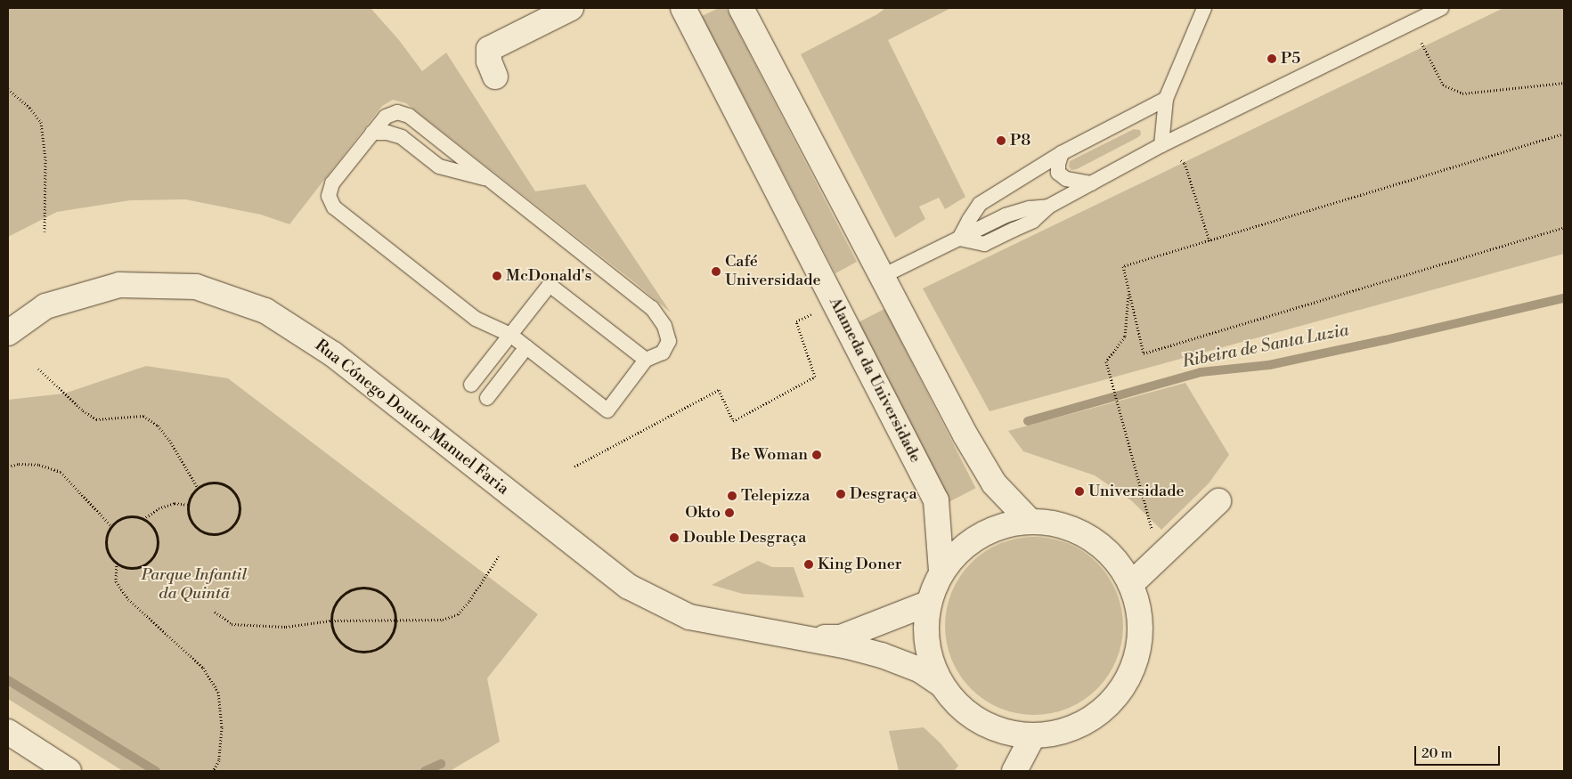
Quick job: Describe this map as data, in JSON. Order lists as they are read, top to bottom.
{
  "streets": {
    "street": ["Alameda da Universidade", "Rua Cónego Doutor Manuel Faria"]
  },
  "water": ["Ribeira de Santa Luzia"],
  "parks": ["Parque Infantil da Quintã"],
  "places": [
    "P5",
    "P8",
    "Café Universidade",
    "McDonald's",
    "Be Woman",
    "Universidade",
    "Desgraça",
    "Telepizza",
    "Okto",
    "Double Desgraça",
    "King Doner"
  ],
  "scale_bar": "20 m"
}
